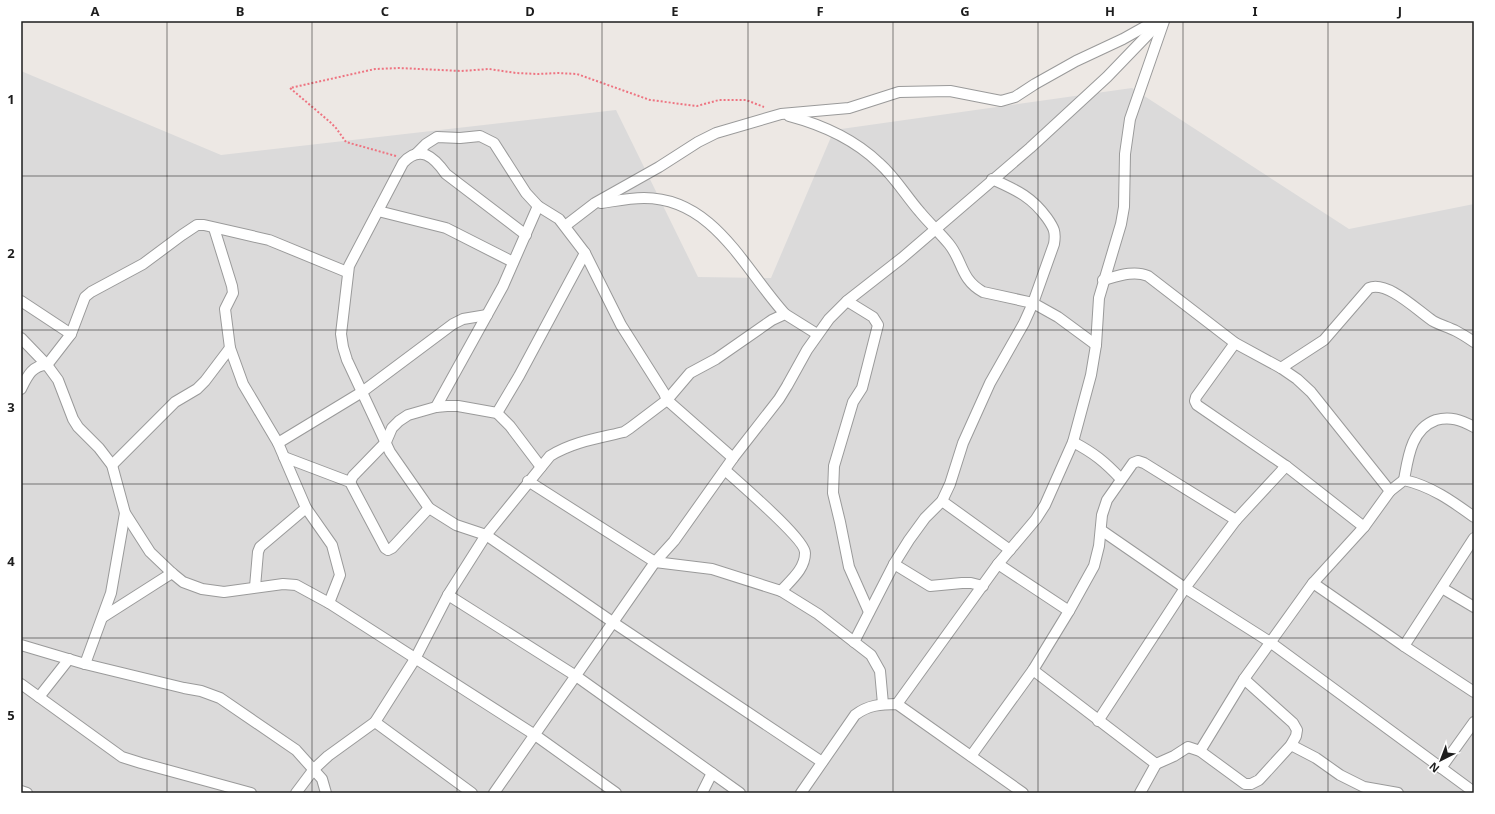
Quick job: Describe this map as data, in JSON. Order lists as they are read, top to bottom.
{
  "north": "bottom left",
  "grid": {
    "columns": [
      "A",
      "B",
      "C",
      "D",
      "E",
      "F",
      "G",
      "H",
      "I",
      "J"
    ],
    "rows": [
      "1",
      "2",
      "3",
      "4",
      "5"
    ]
  }
}
